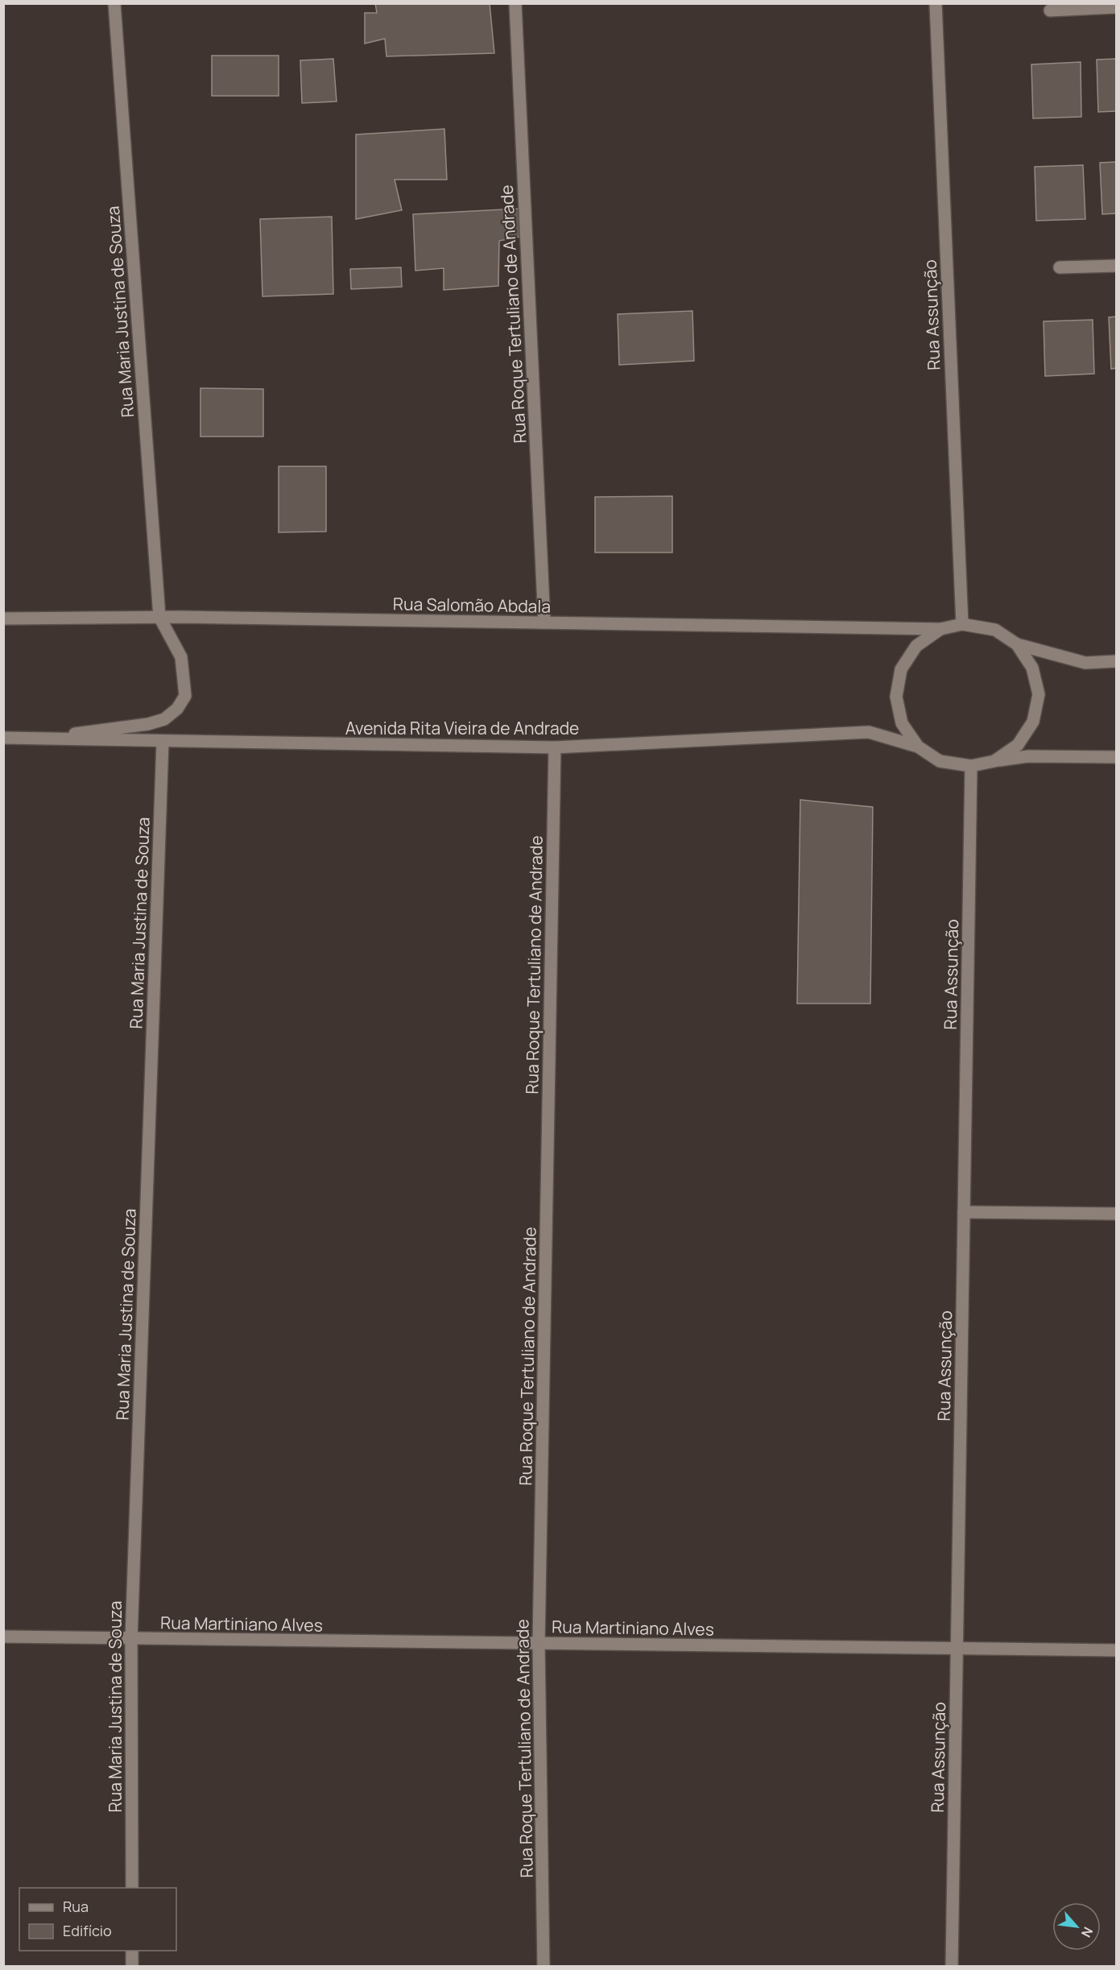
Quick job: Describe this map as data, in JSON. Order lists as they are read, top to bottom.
{
  "streets": {
    "street": [
      "Rua Maria Justina de Souza",
      "Rua Roque Tertuliano de Andrade",
      "Rua Assunção",
      "Rua Salomão Abdala",
      "Avenida Rita Vieira de Andrade",
      "Rua Martiniano Alves"
    ]
  },
  "crossings": [
    ["Rua Maria Justina de Souza", "Rua Salomão Abdala"],
    ["Rua Maria Justina de Souza", "Avenida Rita Vieira de Andrade"],
    ["Rua Maria Justina de Souza", "Rua Martiniano Alves"],
    ["Rua Roque Tertuliano de Andrade", "Rua Salomão Abdala"],
    ["Rua Roque Tertuliano de Andrade", "Avenida Rita Vieira de Andrade"],
    ["Rua Roque Tertuliano de Andrade", "Rua Martiniano Alves"],
    ["Rua Assunção", "Rua Salomão Abdala"],
    ["Rua Assunção", "Avenida Rita Vieira de Andrade"],
    ["Rua Assunção", "Rua Martiniano Alves"],
    ["Rua Salomão Abdala", "Avenida Rita Vieira de Andrade"]
  ],
  "legend": ["Rua", "Edifício"],
  "north": "bottom right"
}
